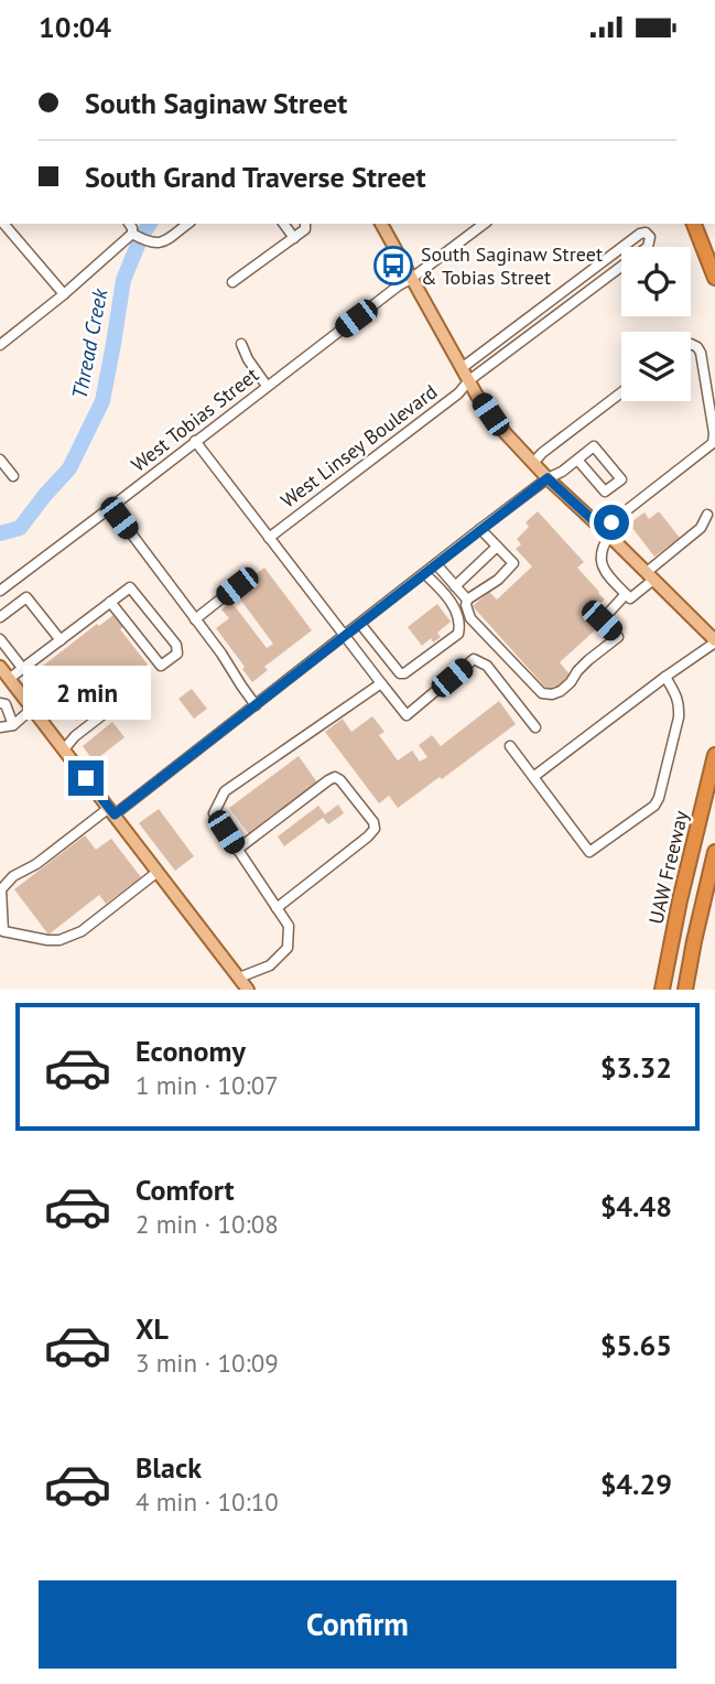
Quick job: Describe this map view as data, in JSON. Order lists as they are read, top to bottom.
{
  "streets": {
    "highway": ["UAW Freeway"],
    "street": ["West Tobias Street", "West Linsey Boulevard"]
  },
  "water": ["Thread Creek"],
  "places": {
    "bus stop": ["South Saginaw Street & Tobias Street"]
  },
  "page": {
    "status": "10:04",
    "banner": ["South Saginaw Street", "South Grand Traverse Street"],
    "bubble": "2 min",
    "list": [
      {
        "name": "Economy",
        "note": "1 min · 10:07",
        "value": "$3.32"
      },
      {
        "name": "Comfort",
        "note": "2 min · 10:08",
        "value": "$4.48"
      },
      {
        "name": "XL",
        "note": "3 min · 10:09",
        "value": "$5.65"
      },
      {
        "name": "Black",
        "note": "4 min · 10:10",
        "value": "$4.29"
      }
    ],
    "buttons": "Confirm"
  }
}
